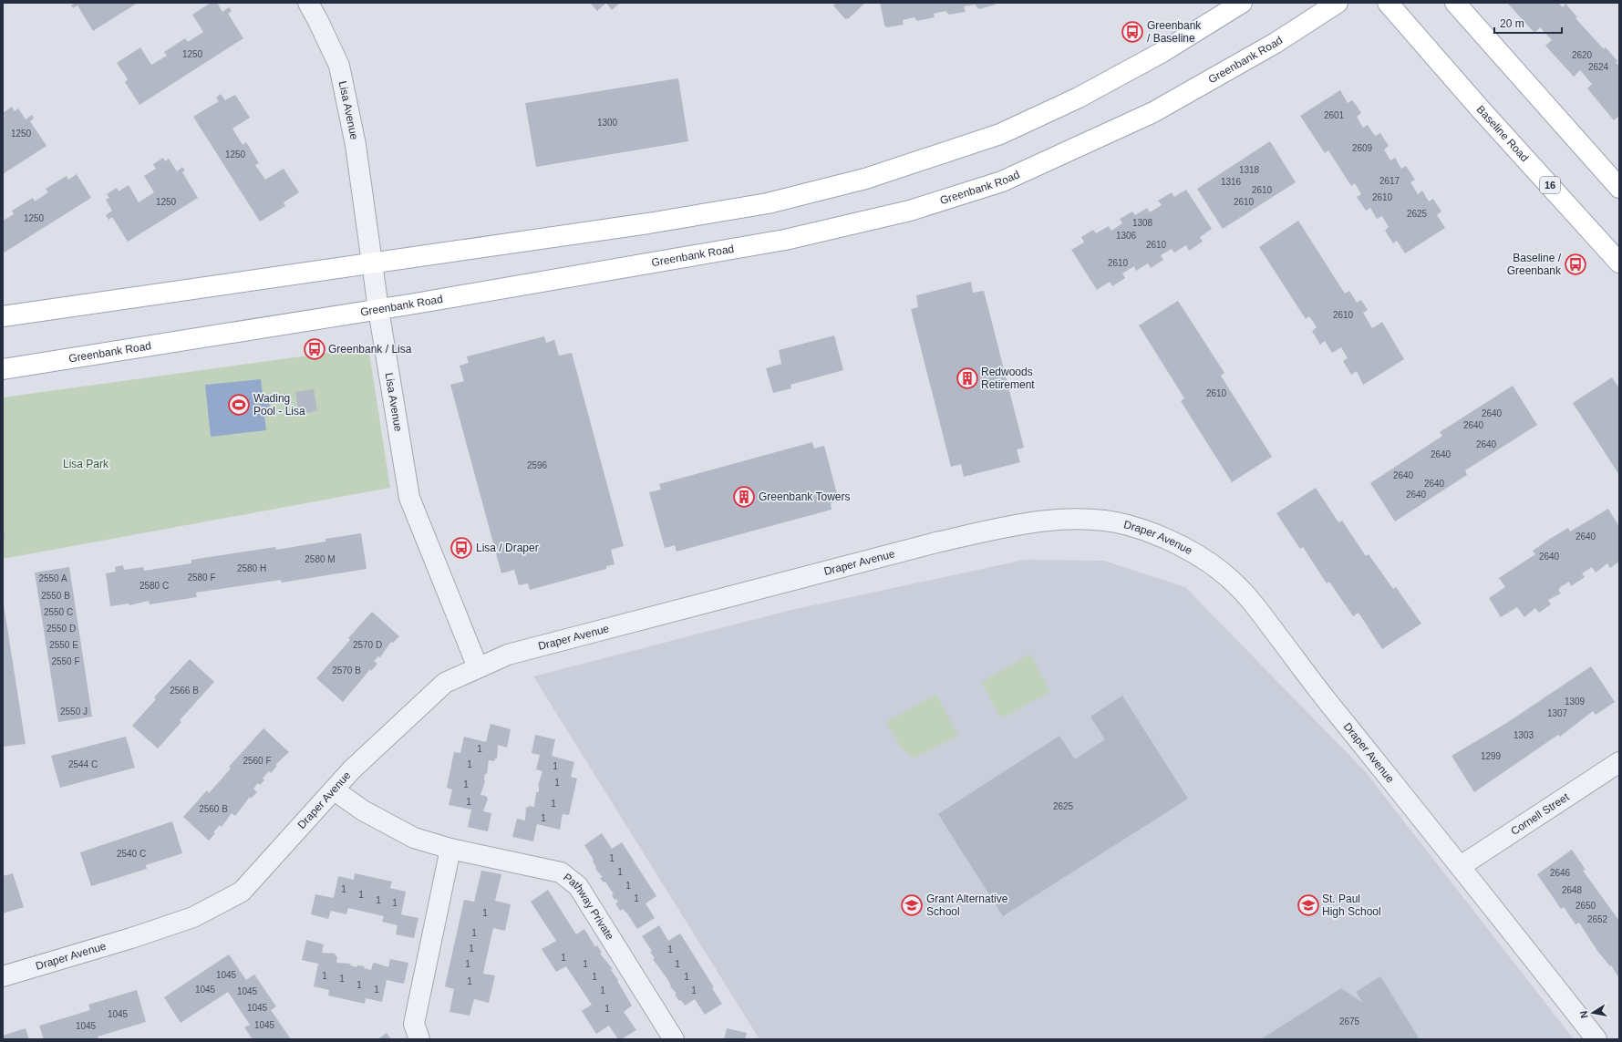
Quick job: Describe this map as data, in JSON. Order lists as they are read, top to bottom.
{
  "streets": {
    "main road": ["Greenbank Road", "Baseline Road", "16"],
    "street": [
      "Lisa Avenue",
      "Draper Avenue",
      "Cornell Street",
      "Pathway Private"
    ]
  },
  "crossings": [
    ["Greenbank Road", "Lisa Avenue"],
    ["Lisa Avenue", "Draper Avenue"],
    ["Draper Avenue", "Cornell Street"],
    ["Draper Avenue", "Pathway Private"]
  ],
  "parks": ["Lisa Park"],
  "places": {
    "bus stop": [
      "Greenbank / Baseline",
      "Baseline / Greenbank",
      "Greenbank / Lisa",
      "Lisa / Draper"
    ],
    "building": ["Redwoods Retirement", "Greenbank Towers"],
    "sports": ["Wading Pool - Lisa"],
    "school or university": ["Grant Alternative School", "St. Paul High School"]
  },
  "house_numbers": [
    "1250",
    "2620",
    "2624",
    "2601",
    "1300",
    "1250",
    "2609",
    "1250",
    "1318",
    "2617",
    "1316",
    "2610",
    "2610",
    "1250",
    "2610",
    "2625",
    "1250",
    "1308",
    "1306",
    "2610",
    "2610",
    "2610",
    "2610",
    "2640",
    "2640",
    "2640",
    "2640",
    "2596",
    "2640",
    "2640",
    "2640",
    "2640",
    "2640",
    "2580 M",
    "2580 H",
    "2580 F",
    "2550 A",
    "2580 C",
    "2550 B",
    "2550 C",
    "2550 D",
    "2550 E",
    "2570 D",
    "2550 F",
    "2570 B",
    "2566 B",
    "1309",
    "2550 J",
    "1307",
    "1303",
    "1",
    "1299",
    "2560 F",
    "2544 C",
    "1",
    "1",
    "1",
    "1",
    "1",
    "1",
    "2625",
    "2560 B",
    "1",
    "2540 C",
    "1",
    "1",
    "2646",
    "1",
    "1",
    "2648",
    "1",
    "1",
    "1",
    "1",
    "2650",
    "1",
    "2652",
    "1",
    "1",
    "1",
    "1",
    "1",
    "1",
    "1",
    "1045",
    "1",
    "1",
    "1",
    "1",
    "1",
    "1",
    "1045",
    "1",
    "1",
    "1",
    "1045",
    "1045",
    "1",
    "1045",
    "2675",
    "1045",
    "1045"
  ],
  "scale_bar": "20 m",
  "north": "left"
}
